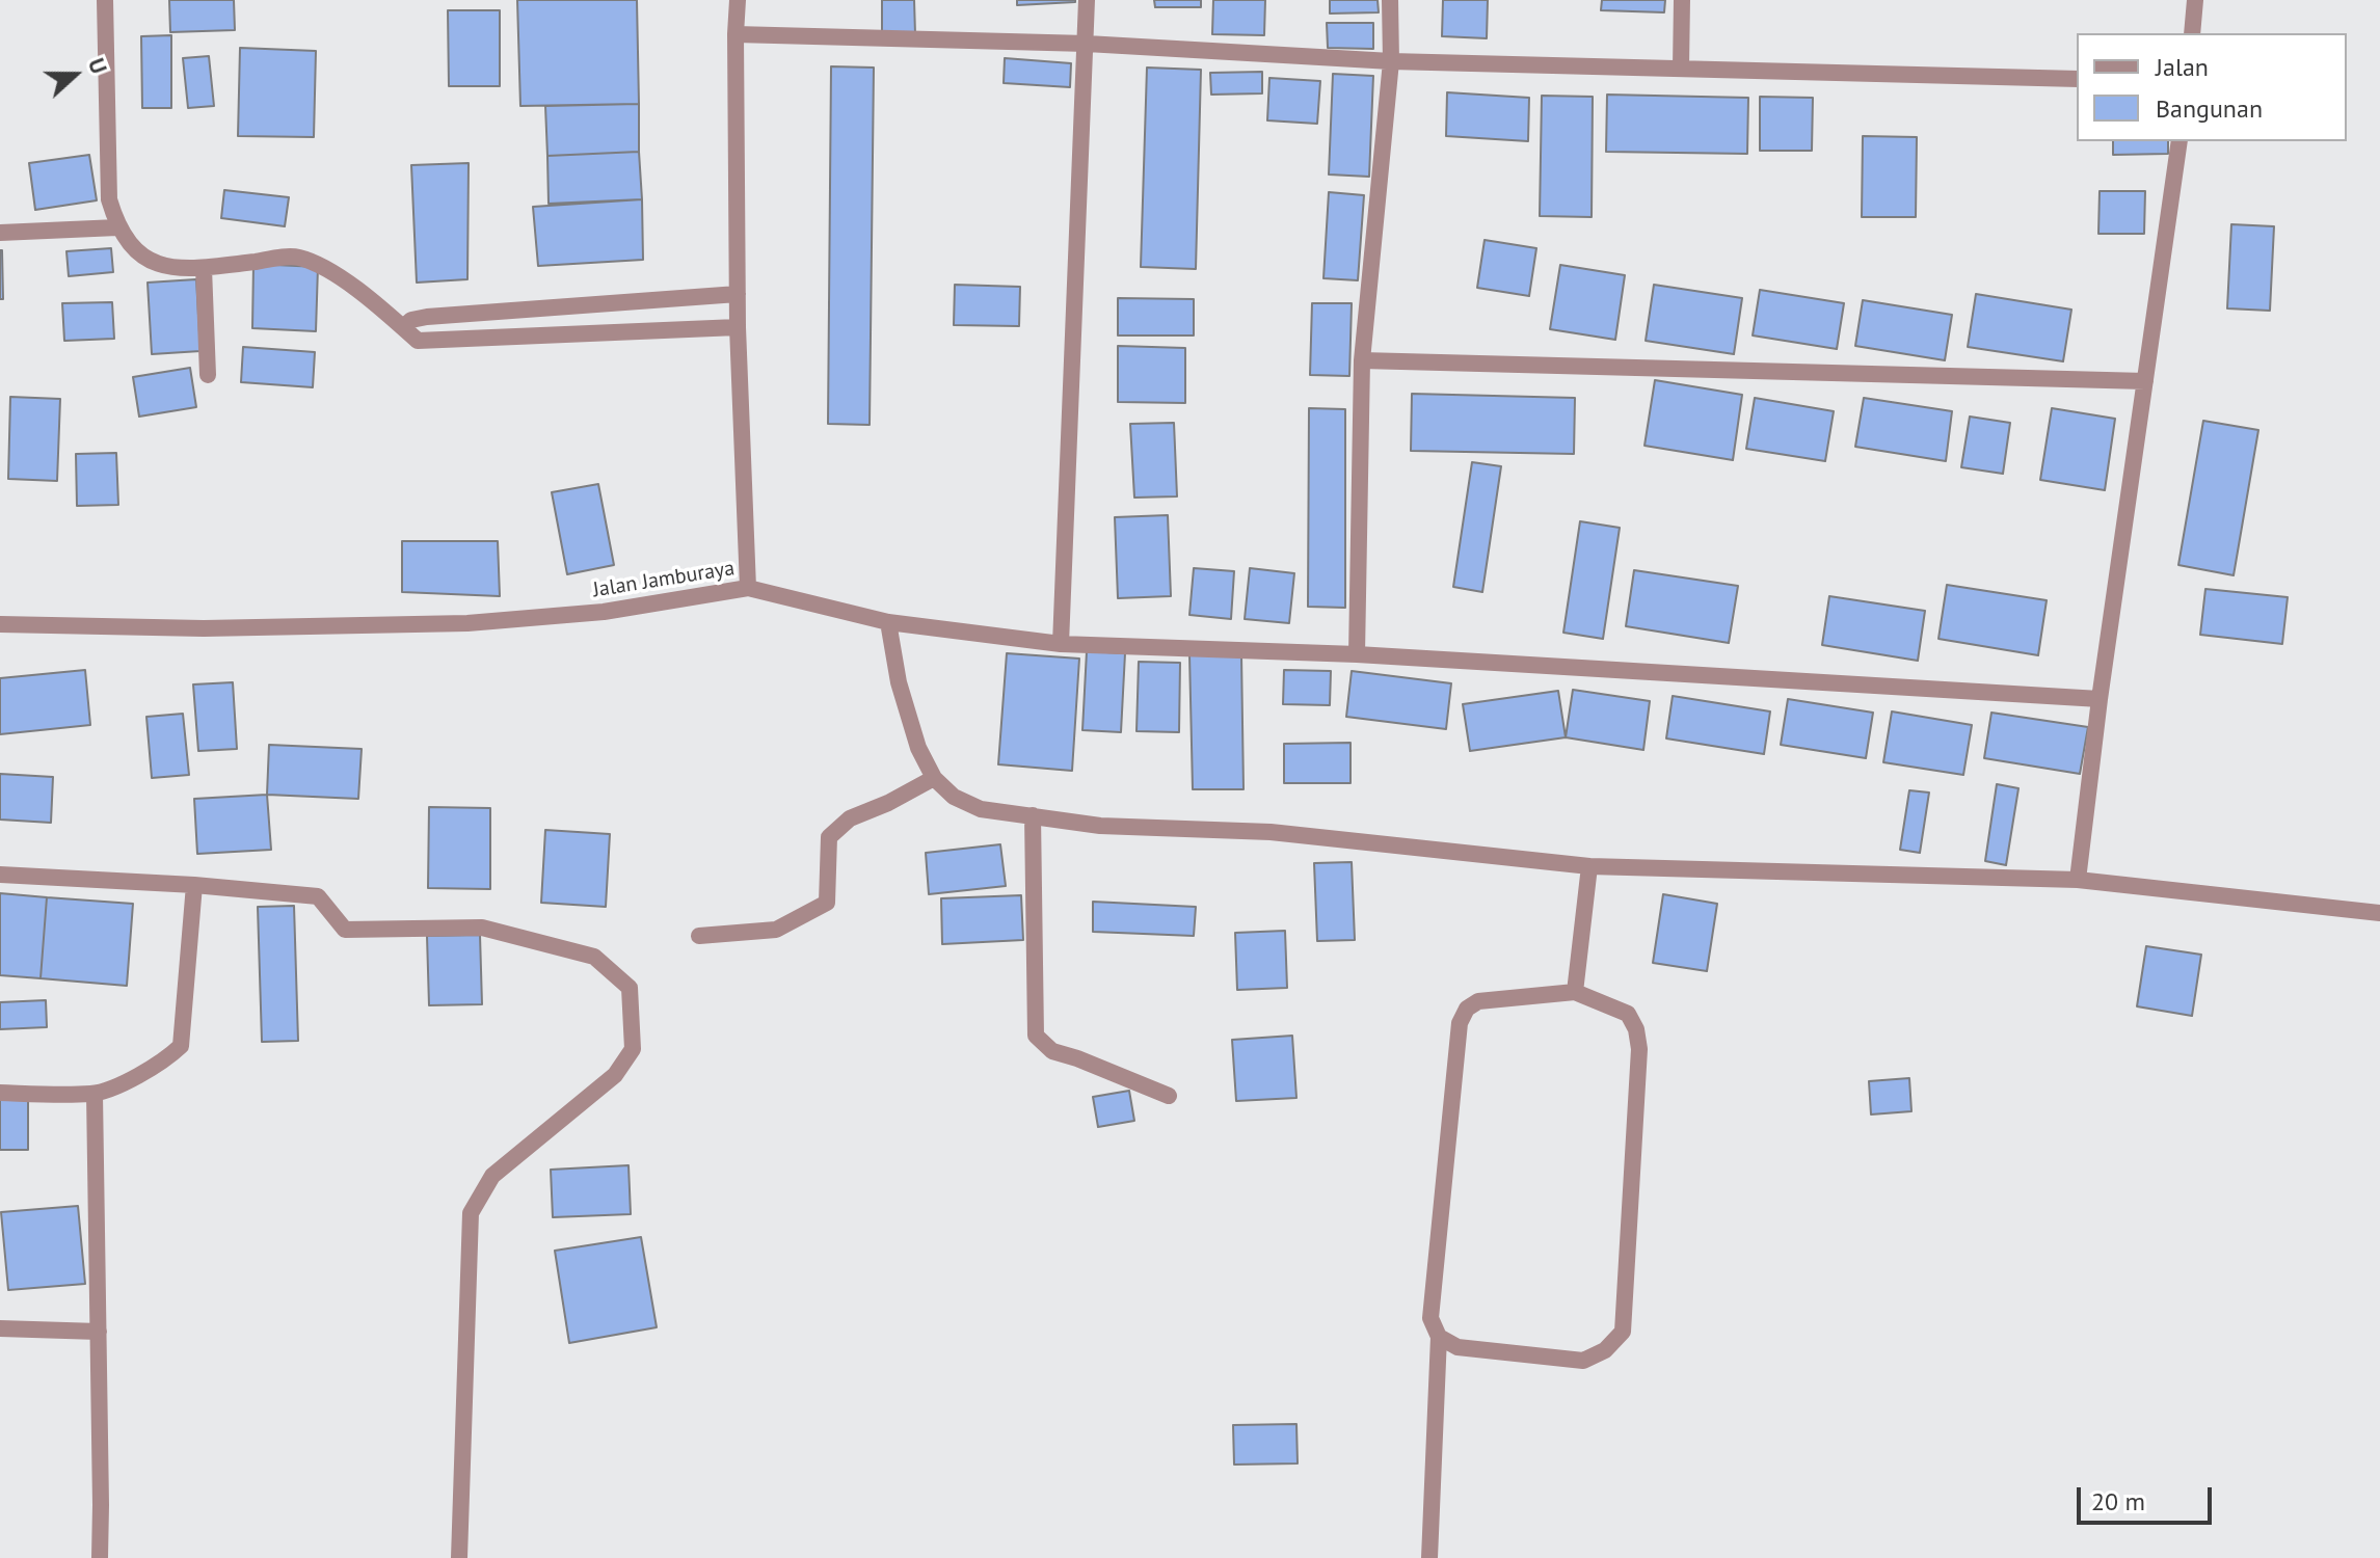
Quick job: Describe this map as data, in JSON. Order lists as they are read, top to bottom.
{
  "streets": {
    "street": ["Jalan Jamburaya"]
  },
  "legend": ["Jalan", "Bangunan"],
  "scale_bar": "20 m",
  "north": "right"
}
